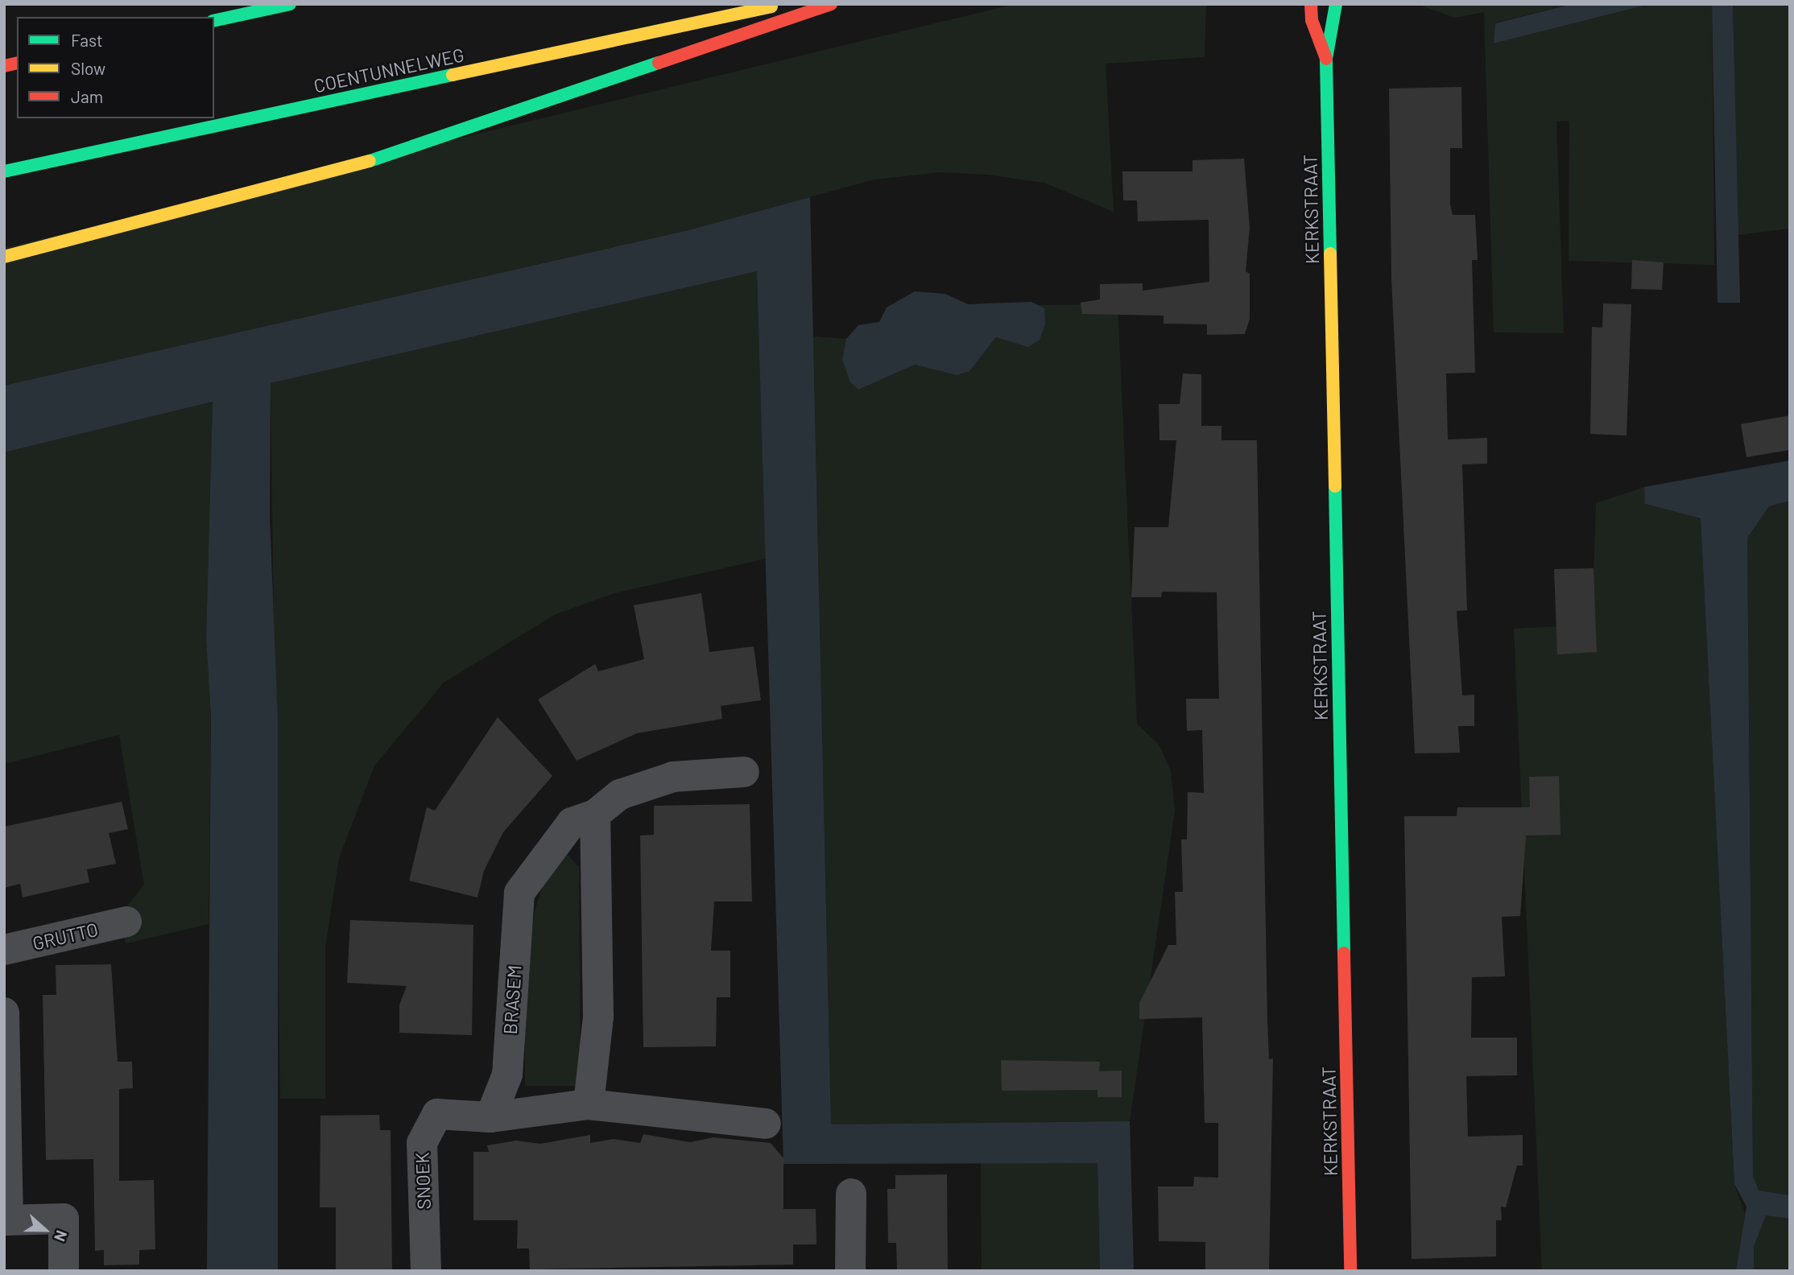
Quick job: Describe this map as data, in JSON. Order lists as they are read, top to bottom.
{
  "streets": {
    "main road": ["COENTUNNELWEG", "KERKSTRAAT"],
    "street": ["GRUTTO", "BRASEM", "SNOEK"]
  },
  "crossings": [
    ["BRASEM", "SNOEK"]
  ],
  "legend": ["Fast", "Slow", "Jam"],
  "north": "right"
}
